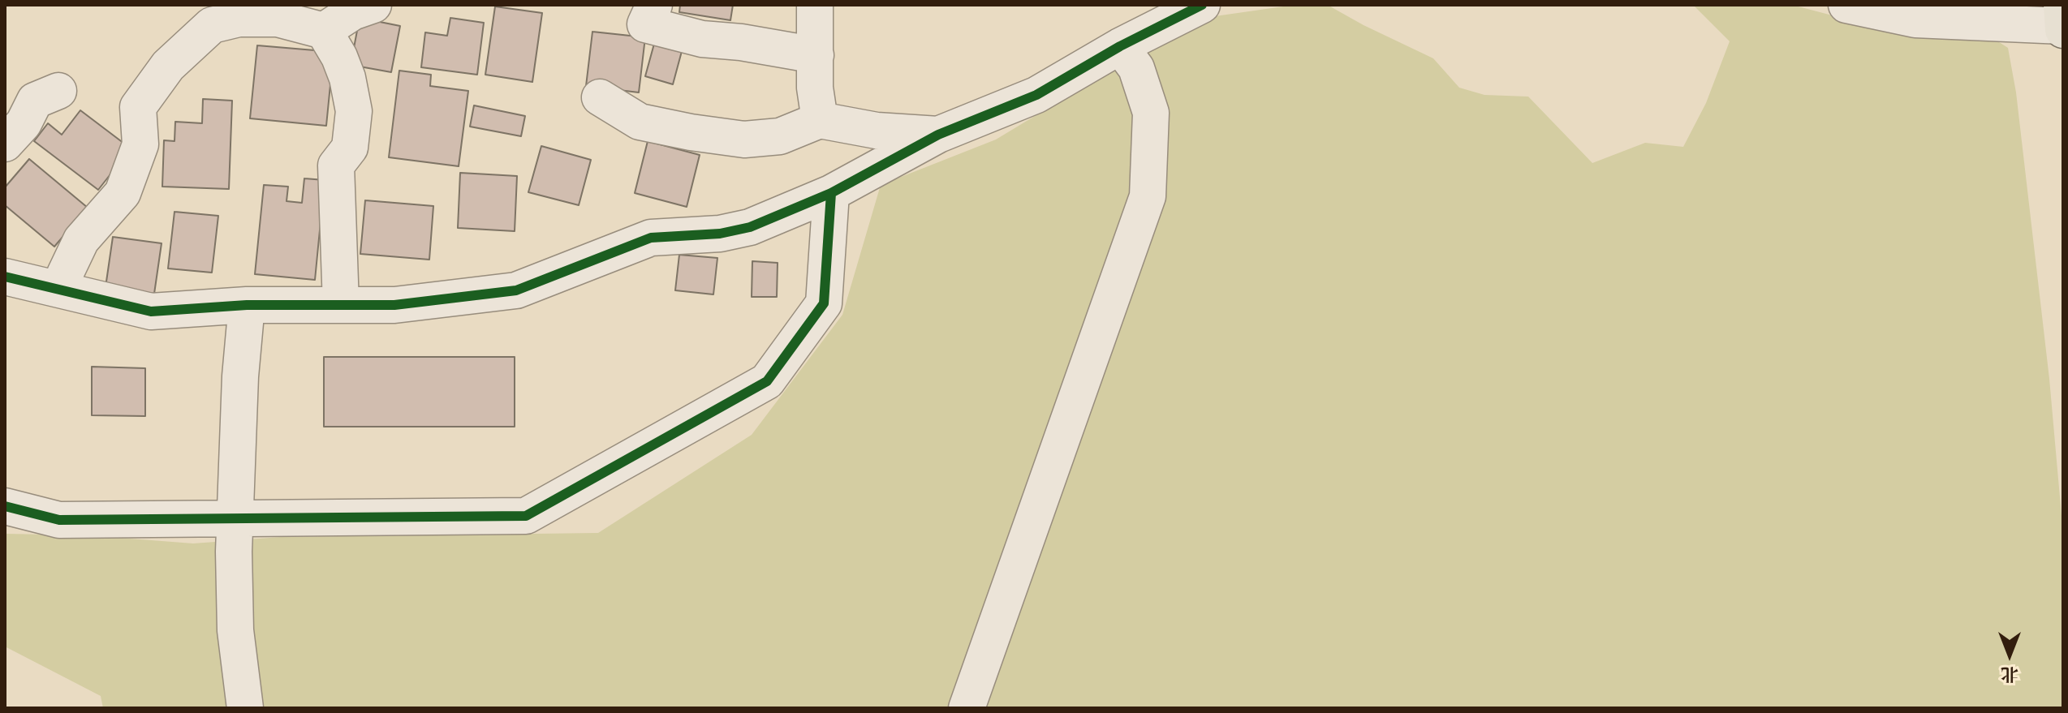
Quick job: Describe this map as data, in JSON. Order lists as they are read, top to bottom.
{
  "north": "bottom"
}
